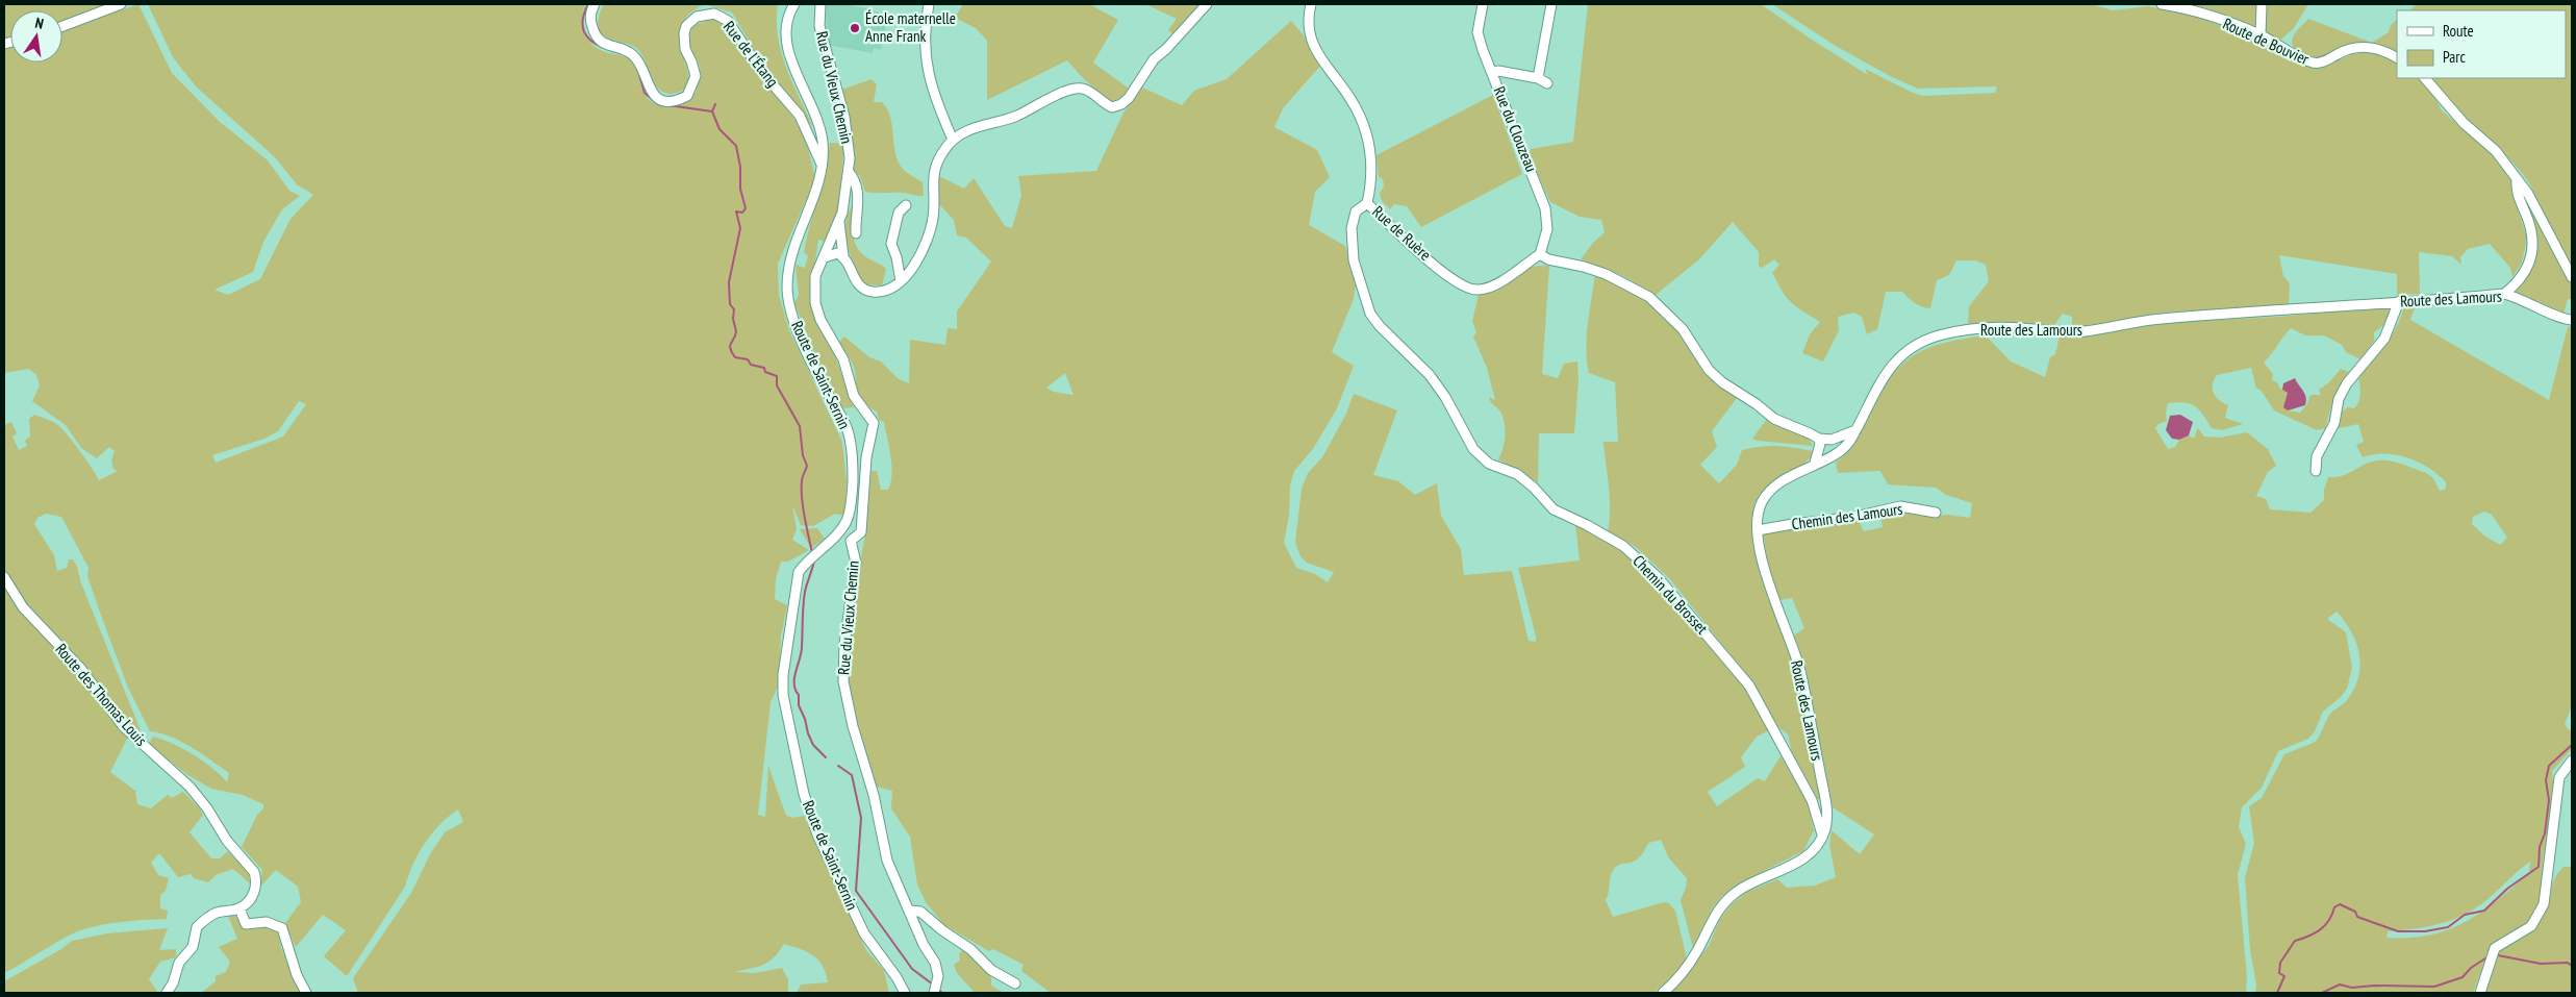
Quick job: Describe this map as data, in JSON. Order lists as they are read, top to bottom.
{
  "streets": {
    "street": [
      "Route de Bouvier",
      "Rue de l'Étang",
      "Rue du Vieux Chemin",
      "Rue du Clouzeau",
      "Rue de Ruère",
      "Route des Lamours",
      "Route de Saint-Sernin",
      "Chemin des Lamours",
      "Chemin du Brosset",
      "Route des Thomas Louis"
    ]
  },
  "crossings": [
    ["Rue de l'Étang", "Route de Saint-Sernin"],
    ["Rue du Clouzeau", "Rue de Ruère"],
    ["Rue de Ruère", "Chemin du Brosset"],
    ["Route des Lamours", "Chemin des Lamours"],
    ["Route des Lamours", "Chemin du Brosset"]
  ],
  "places": ["École maternelle Anne Frank"],
  "legend": ["Route", "Parc"],
  "north": "top"
}
